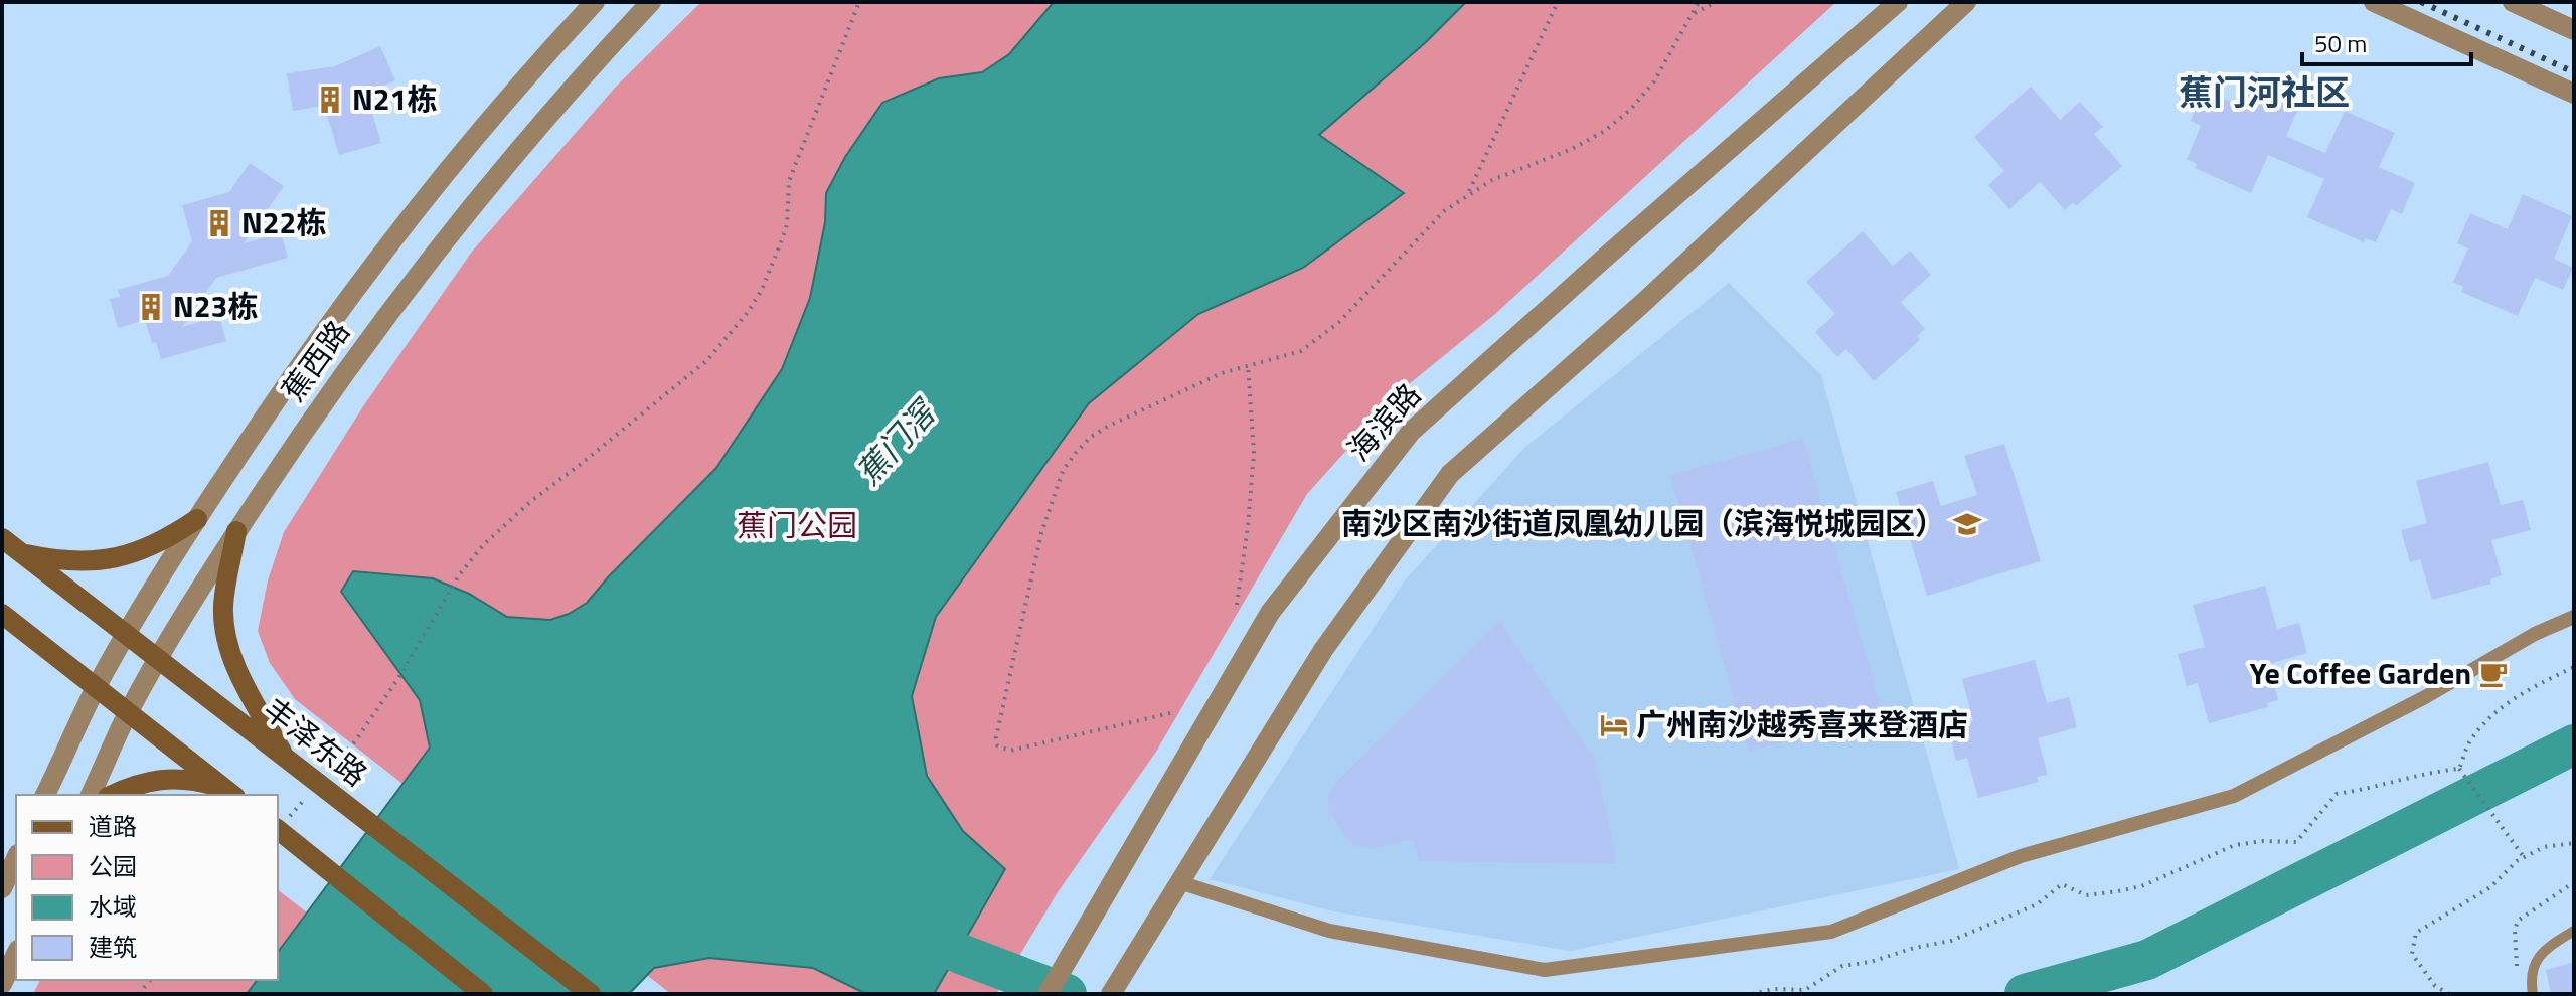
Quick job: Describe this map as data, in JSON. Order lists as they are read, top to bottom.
{
  "streets": {
    "main road": ["丰泽东路"],
    "street": ["蕉西路", "海滨路"]
  },
  "crossings": [
    ["蕉西路", "丰泽东路"]
  ],
  "districts": ["蕉门河社区"],
  "water": ["蕉门滘"],
  "parks": ["蕉门公园"],
  "places": {
    "building": ["N21栋", "N22栋", "N23栋"],
    "school or university": ["南沙区南沙街道凤凰幼儿园（滨海悦城园区）"],
    "cafe": ["Ye Coffee Garden"],
    "hotel": ["广州南沙越秀喜来登酒店"]
  },
  "legend": [
    "道路",
    "公园",
    "水域",
    "建筑"
  ],
  "scale_bar": "50 m"
}
